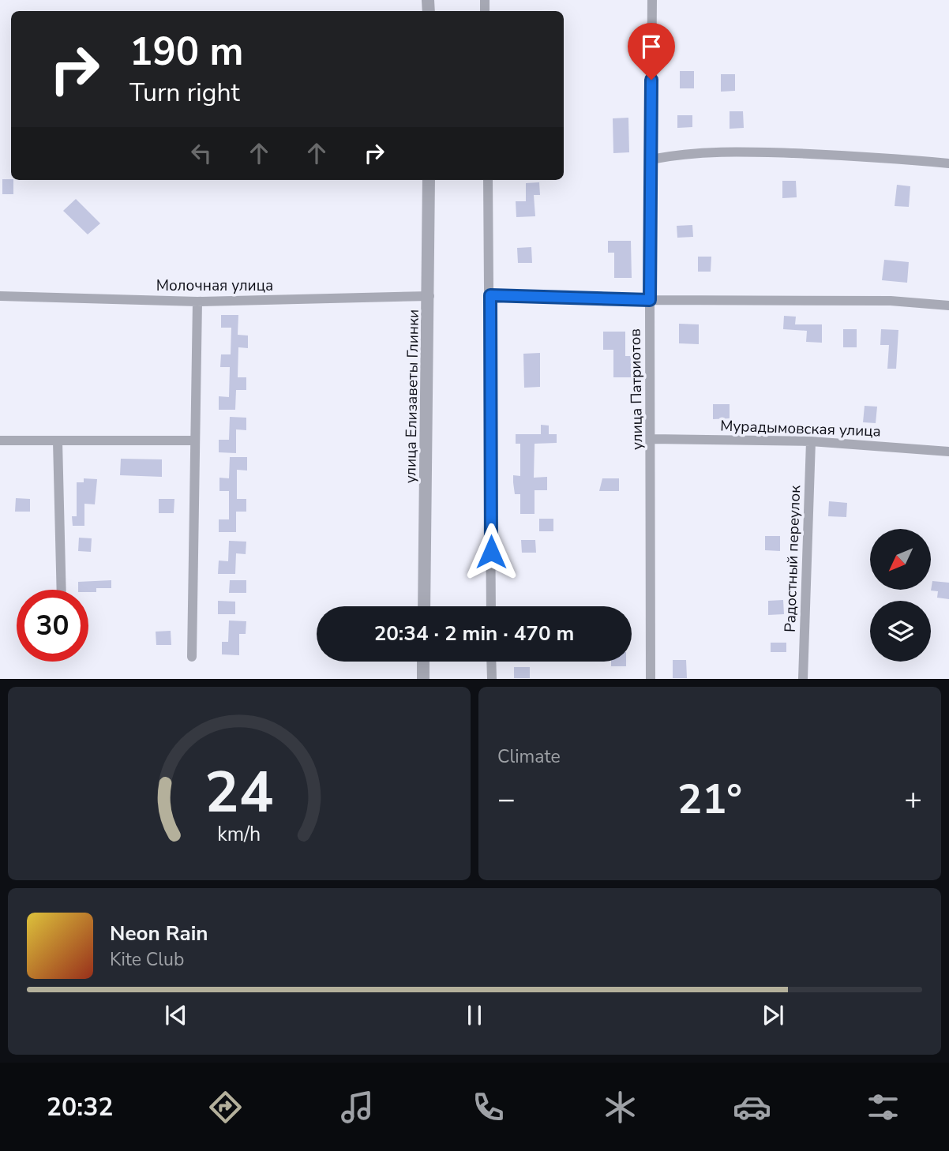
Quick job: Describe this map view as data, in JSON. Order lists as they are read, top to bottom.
{
  "streets": {
    "street": [
      "Молочная улица",
      "улица Патриотов",
      "улица Елизаветы Глинки",
      "Мурадымовская улица",
      "Радостный переулок"
    ]
  },
  "crossings": [
    ["Молочная улица", "улица Елизаветы Глинки"],
    ["улица Патриотов", "Мурадымовская улица"],
    ["Мурадымовская улица", "Радостный переулок"]
  ],
  "north": "bottom left",
  "page": {
    "turn": ["190 m", "Turn right"],
    "limit": "30",
    "trip": "20:34 · 2 min · 470 m",
    "tile": "Climate",
    "heat": ["−", "21°", "+"],
    "song": ["Neon Rain", "Kite Club"],
    "tabs": "20:32",
    "gauge": ["24", "km/h"]
  }
}
